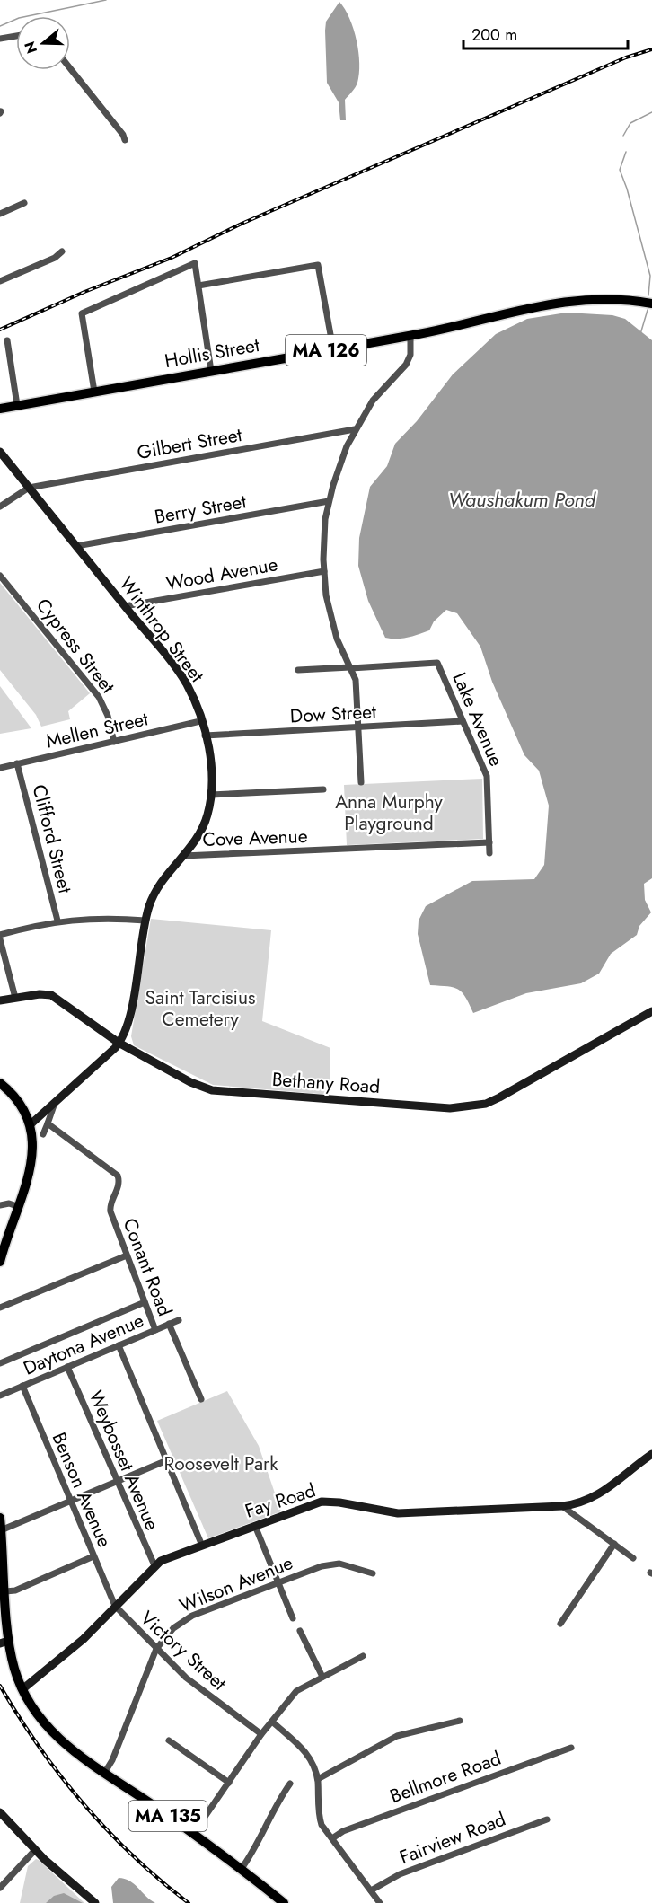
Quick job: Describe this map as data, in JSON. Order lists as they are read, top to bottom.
{
  "streets": {
    "main road": ["MA 126", "Hollis Street", "MA 135"],
    "street": [
      "Gilbert Street",
      "Berry Street",
      "Wood Avenue",
      "Winthrop Street",
      "Cypress Street",
      "Dow Street",
      "Lake Avenue",
      "Mellen Street",
      "Cove Avenue",
      "Clifford Street",
      "Bethany Road",
      "Conant Road",
      "Daytona Avenue",
      "Weybosset Avenue",
      "Benson Avenue",
      "Fay Road",
      "Wilson Avenue",
      "Victory Street",
      "Bellmore Road",
      "Fairview Road"
    ]
  },
  "crossings": [
    ["Gilbert Street", "Winthrop Street"],
    ["Berry Street", "Winthrop Street"],
    ["Wood Avenue", "Winthrop Street"],
    ["Winthrop Street", "Dow Street"],
    ["Winthrop Street", "Mellen Street"],
    ["Winthrop Street", "Cove Avenue"],
    ["Winthrop Street", "Bethany Road"],
    ["Cypress Street", "Mellen Street"],
    ["Dow Street", "Lake Avenue"],
    ["Lake Avenue", "Cove Avenue"],
    ["Mellen Street", "Clifford Street"],
    ["Conant Road", "Daytona Avenue"],
    ["Daytona Avenue", "Weybosset Avenue"],
    ["Daytona Avenue", "Benson Avenue"],
    ["Weybosset Avenue", "Fay Road"],
    ["Benson Avenue", "Fay Road"],
    ["Benson Avenue", "Victory Street"],
    ["Fay Road", "Victory Street"],
    ["Fay Road", "MA 135"],
    ["Wilson Avenue", "Victory Street"],
    ["Wilson Avenue", "MA 135"]
  ],
  "water": ["Waushakum Pond"],
  "parks": ["Anna Murphy Playground", "Saint Tarcisius Cemetery", "Roosevelt Park"],
  "scale_bar": "200 m",
  "north": "left"
}
